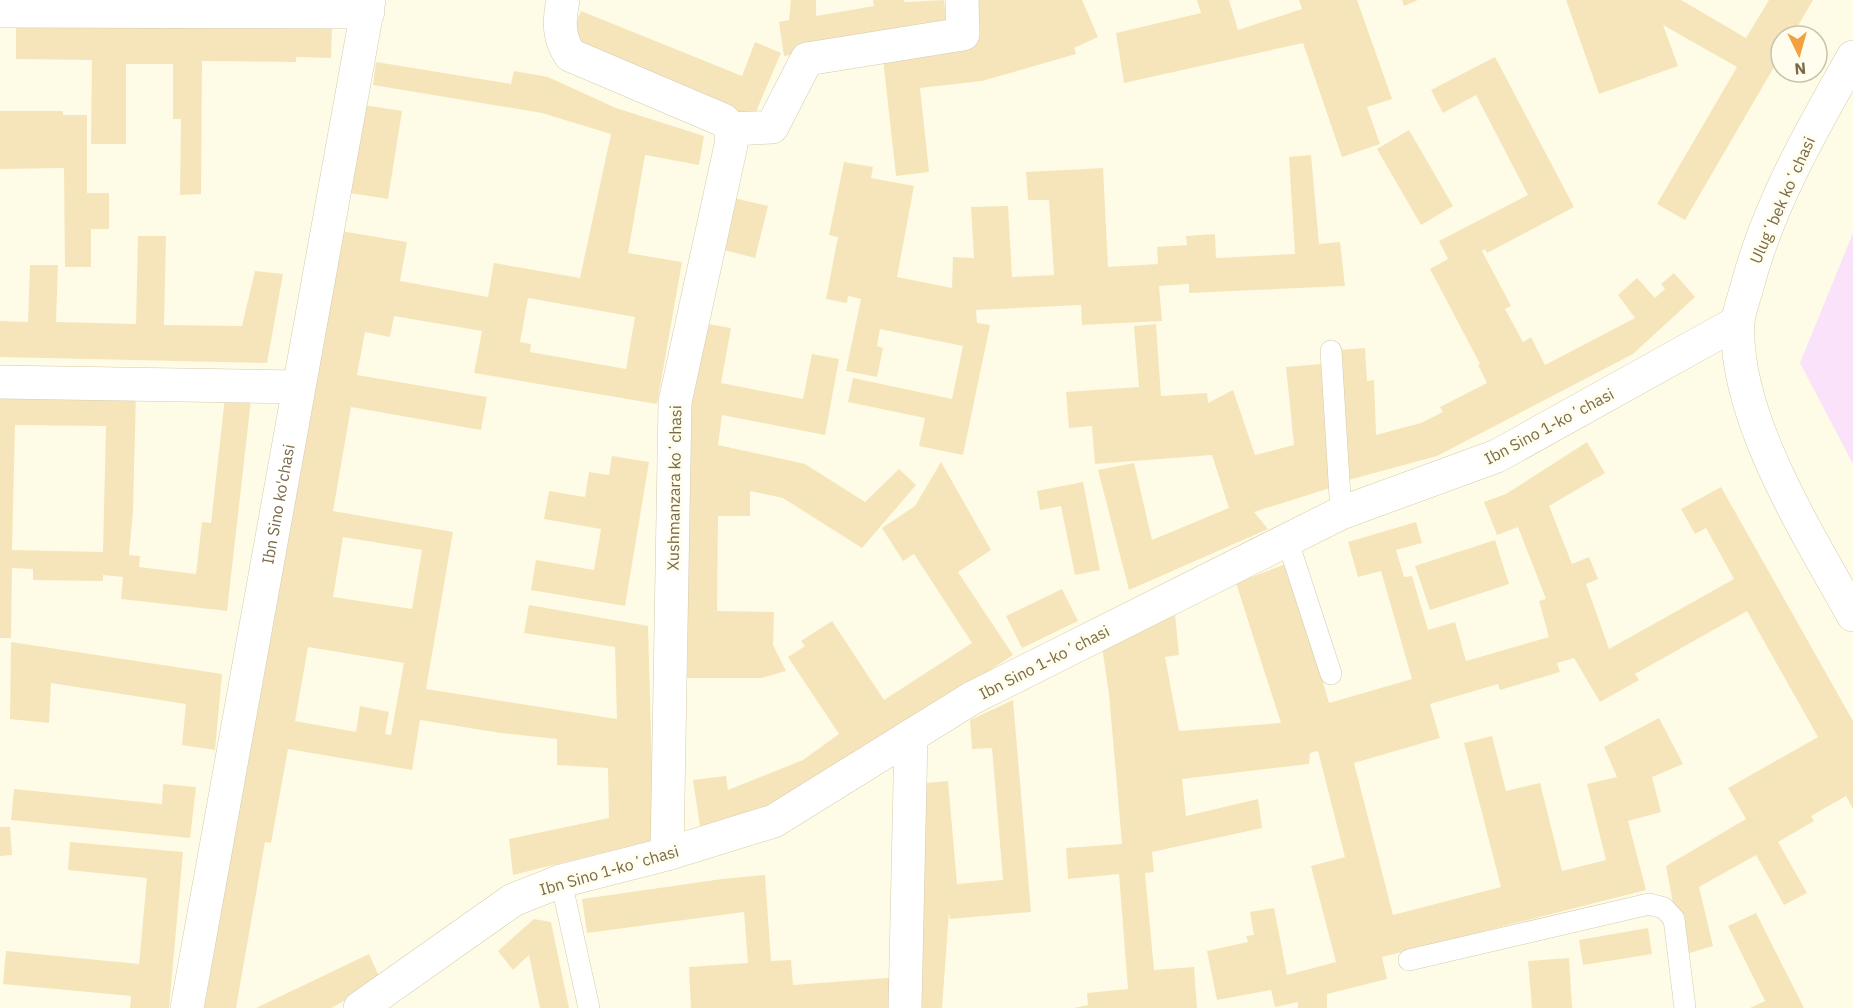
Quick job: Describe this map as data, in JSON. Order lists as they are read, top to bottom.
{
  "streets": {
    "street": [
      "Ulugʻbek koʻchasi",
      "Ibn Sino 1-koʼchasi",
      "Xushmanzara koʻchasi",
      "Ibn Sino ko'chasi"
    ]
  },
  "crossings": [
    ["Ulugʻbek koʻchasi", "Ibn Sino 1-koʼchasi"],
    ["Ibn Sino 1-koʼchasi", "Xushmanzara koʻchasi"]
  ],
  "north": "bottom"
}
